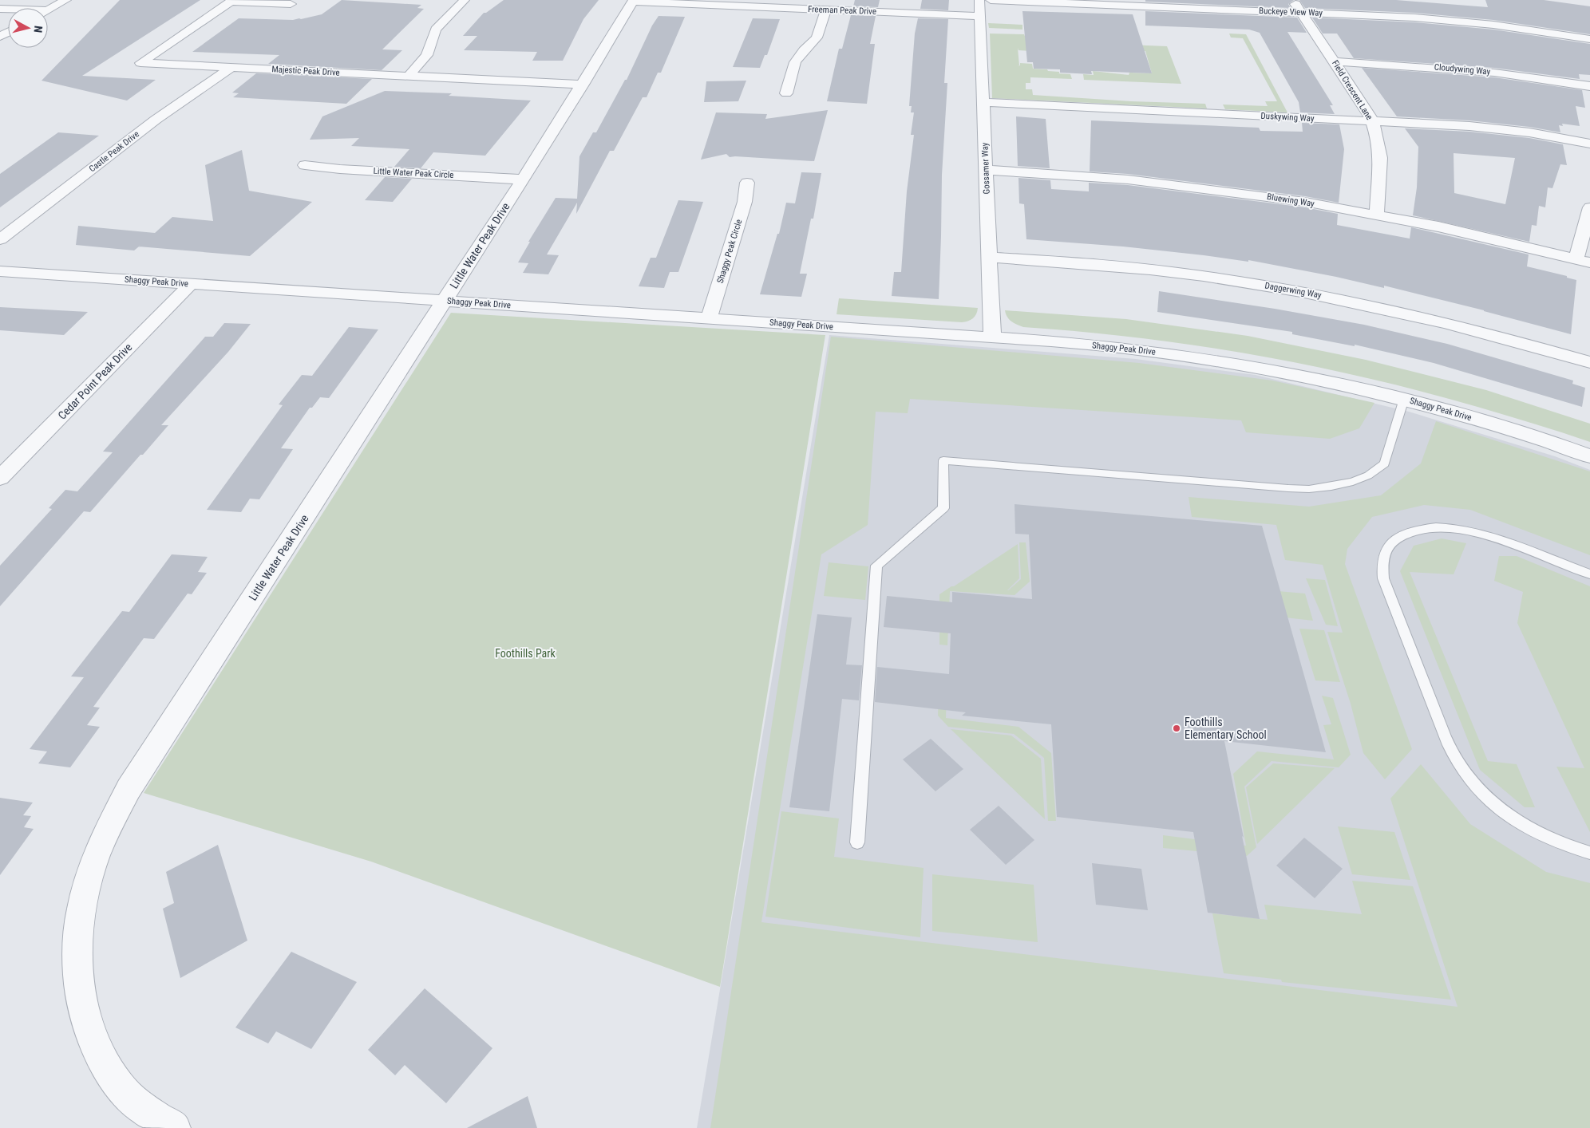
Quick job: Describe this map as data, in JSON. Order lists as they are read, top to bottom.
{
  "streets": {
    "street": [
      "Freeman Peak Drive",
      "Buckeye View Way",
      "Cloudywing Way",
      "Majestic Peak Drive",
      "Field Crescent Lane",
      "Duskywing Way",
      "Castle Peak Drive",
      "Gossamer Way",
      "Little Water Peak Circle",
      "Bluewing Way",
      "Little Water Peak Drive",
      "Shaggy Peak Circle",
      "Shaggy Peak Drive",
      "Daggerwing Way",
      "Cedar Point Peak Drive"
    ]
  },
  "crossings": [
    ["Freeman Peak Drive", "Gossamer Way"],
    ["Freeman Peak Drive", "Little Water Peak Drive"],
    ["Buckeye View Way", "Field Crescent Lane"],
    ["Cloudywing Way", "Field Crescent Lane"],
    ["Majestic Peak Drive", "Castle Peak Drive"],
    ["Majestic Peak Drive", "Little Water Peak Drive"],
    ["Field Crescent Lane", "Duskywing Way"],
    ["Field Crescent Lane", "Bluewing Way"],
    ["Duskywing Way", "Gossamer Way"],
    ["Gossamer Way", "Bluewing Way"],
    ["Gossamer Way", "Shaggy Peak Drive"],
    ["Gossamer Way", "Daggerwing Way"],
    ["Little Water Peak Circle", "Little Water Peak Drive"],
    ["Little Water Peak Drive", "Shaggy Peak Drive"],
    ["Shaggy Peak Circle", "Shaggy Peak Drive"],
    ["Shaggy Peak Drive", "Cedar Point Peak Drive"]
  ],
  "parks": ["Foothills Park"],
  "places": ["Foothills Elementary School"],
  "north": "right"
}
